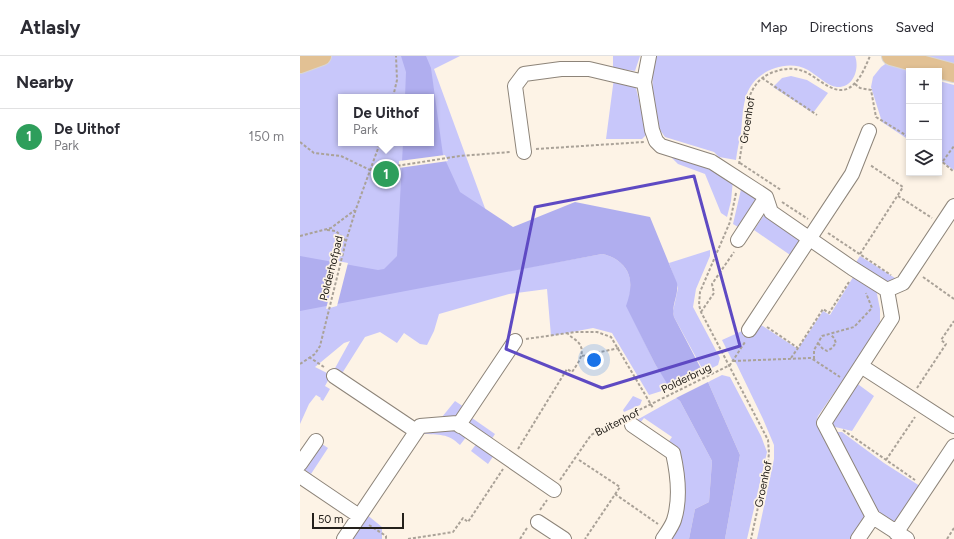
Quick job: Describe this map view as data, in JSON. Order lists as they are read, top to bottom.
{
  "streets": {
    "street": ["Buitenhof"],
    "path": ["Groenhof", "Polderhofpad", "Polderbrug"]
  },
  "crossings": [
    ["Groenhof", "Polderbrug"],
    ["Polderbrug", "Buitenhof"]
  ],
  "scale_bar": "50 m",
  "page": {
    "header": "Atlasly",
    "nav": ["Map", "Directions", "Saved"],
    "heading": "Nearby",
    "map_buttons": ["+", "−"],
    "popup": ["De Uithof", "Park"],
    "list": [
      {
        "mark": "1",
        "name": "De Uithof",
        "note": "Park",
        "value": "150 m"
      }
    ],
    "pins": "1",
    "scale": "50 m"
  }
}
